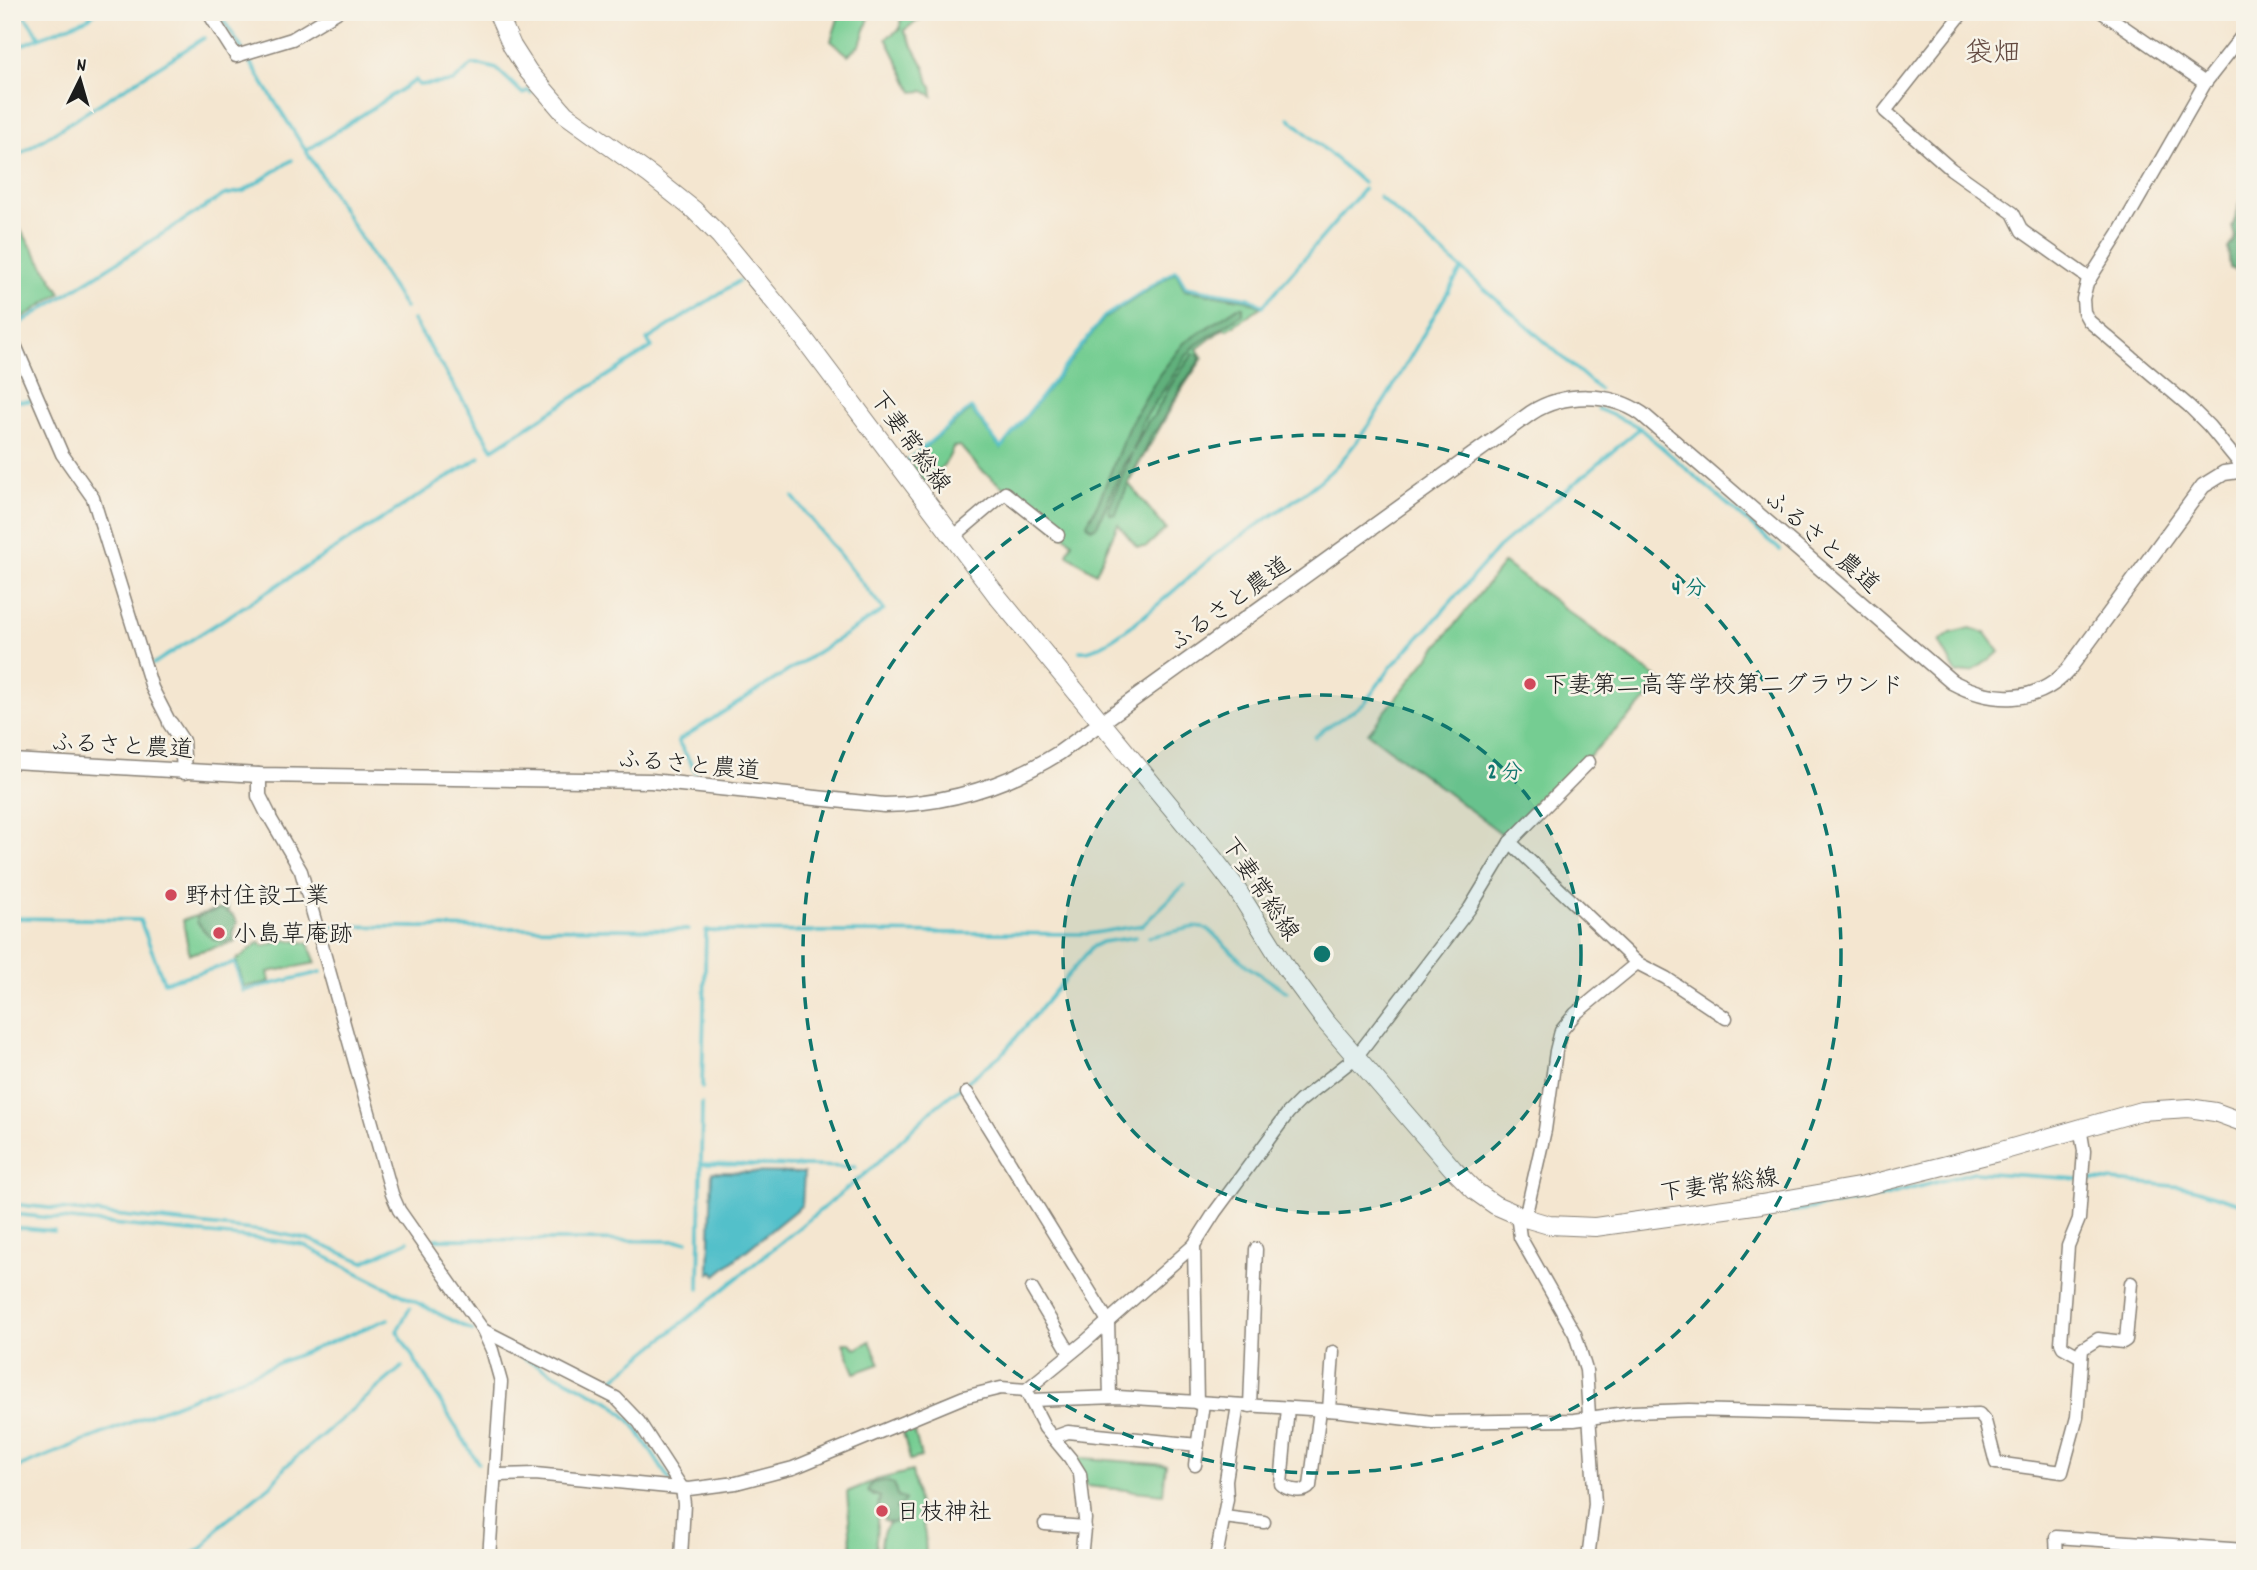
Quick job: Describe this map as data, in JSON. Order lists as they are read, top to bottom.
{
  "streets": {
    "main road": ["下妻常総線"],
    "street": ["ふるさと農道"]
  },
  "crossings": [
    ["下妻常総線", "ふるさと農道"]
  ],
  "districts": ["袋畑"],
  "places": [
    "下妻第二高等学校第二グラウンド",
    "野村住設工業",
    "小島草庵跡",
    "日枝神社"
  ],
  "north": "top",
  "rings": ["4 分", "2 分"]
}
